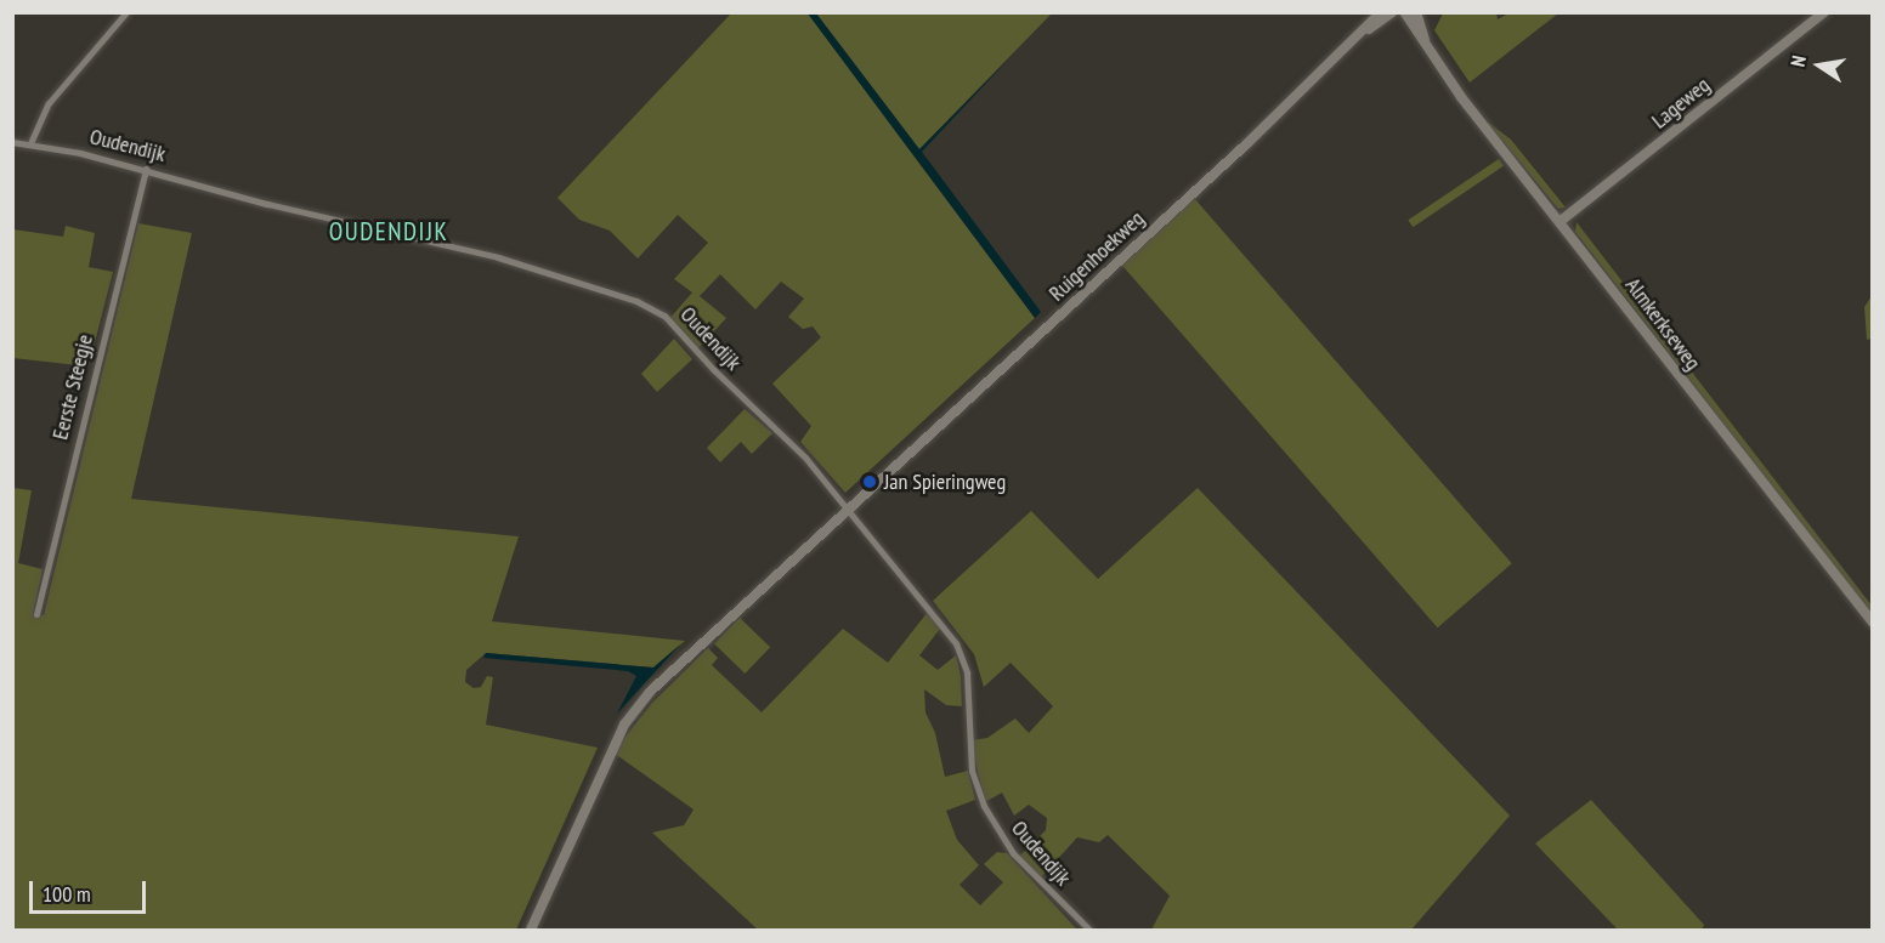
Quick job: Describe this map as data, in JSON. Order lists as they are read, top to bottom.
{
  "streets": {
    "street": [
      "Lageweg",
      "Oudendijk",
      "Ruigenhoekweg",
      "Almkerkseweg",
      "Eerste Steegje"
    ]
  },
  "crossings": [
    ["Lageweg", "Almkerkseweg"],
    ["Oudendijk", "Ruigenhoekweg"],
    ["Oudendijk", "Eerste Steegje"],
    ["Ruigenhoekweg", "Almkerkseweg"]
  ],
  "districts": ["OUDENDIJK"],
  "places": ["Jan Spieringweg"],
  "scale_bar": "100 m",
  "north": "left"
}
